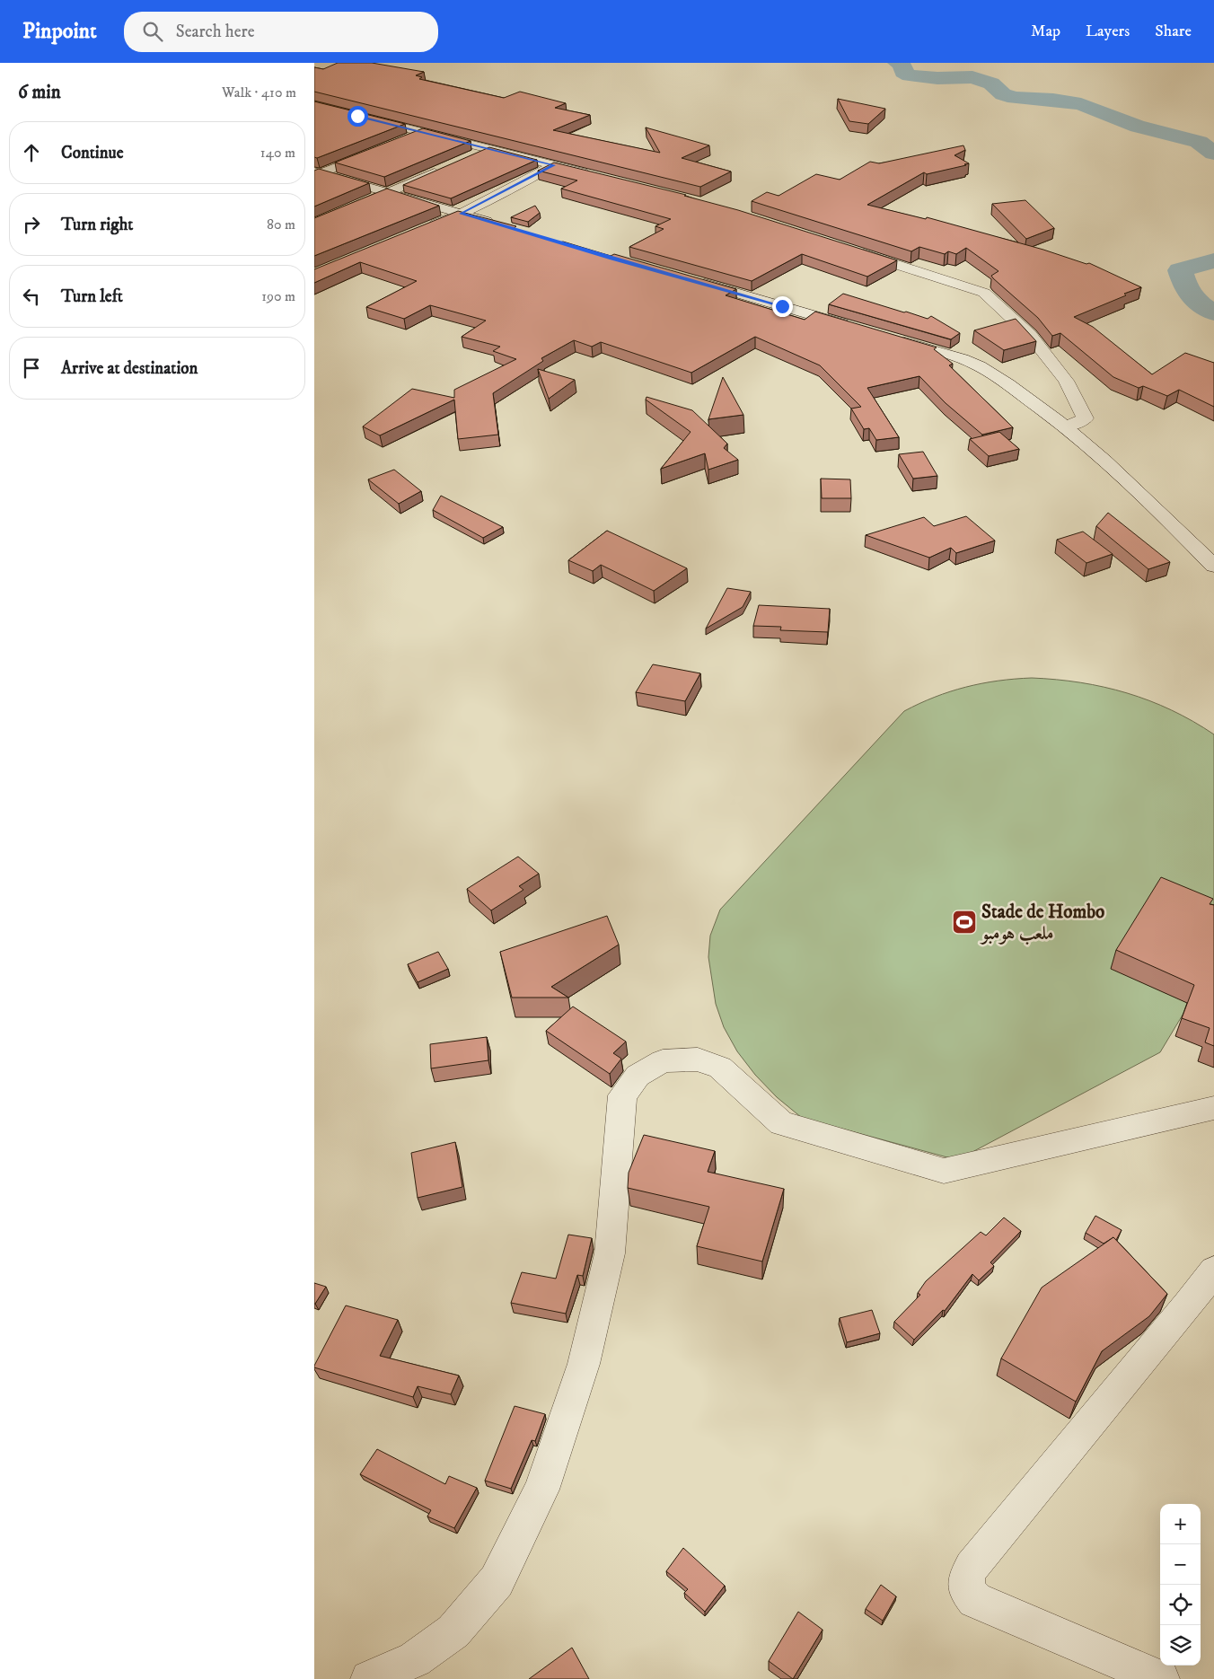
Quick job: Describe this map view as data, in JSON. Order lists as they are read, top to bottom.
{
  "places": {
    "sports": ["Stade de Hombo ملعب هومبو"]
  },
  "page": {
    "header": "Pinpoint",
    "search": "Search here",
    "nav": ["Map", "Layers", "Share"],
    "heading": ["6 min", "Walk · 410 m"],
    "list": [
      ["Continue", "140 m"],
      ["Turn right", "80 m"],
      ["Turn left", "190 m"],
      "Arrive at destination"
    ],
    "map_buttons": ["+", "−"]
  }
}
